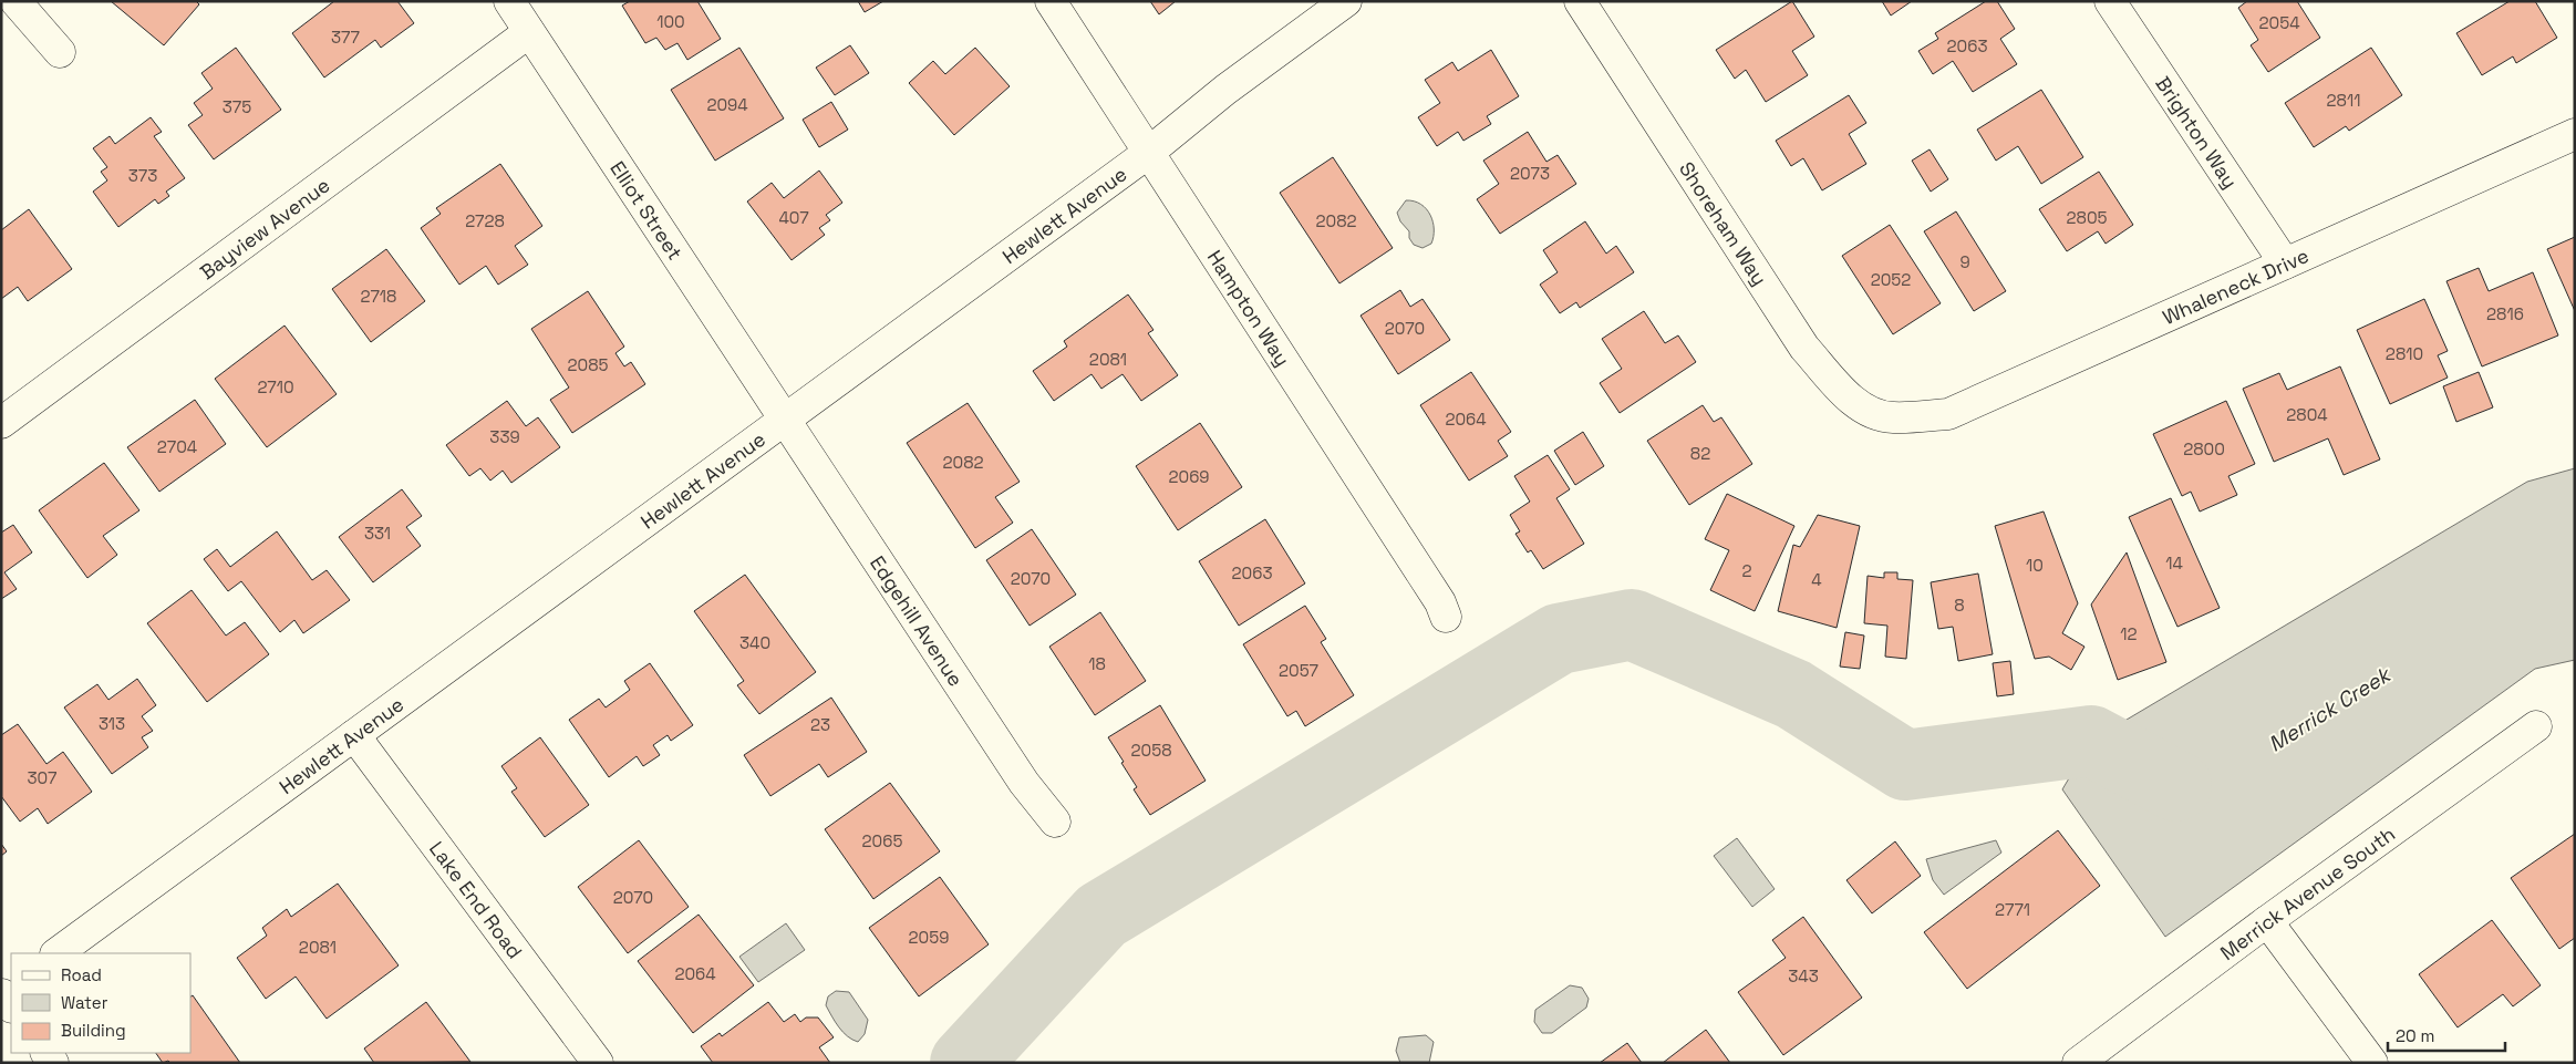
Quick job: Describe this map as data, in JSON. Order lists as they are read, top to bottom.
{
  "streets": {
    "street": [
      "Brighton Way",
      "Elliot Street",
      "Hewlett Avenue",
      "Shoreham Way",
      "Bayview Avenue",
      "Whaleneck Drive",
      "Hampton Way",
      "Edgehill Avenue",
      "Merrick Avenue South",
      "Lake End Road"
    ]
  },
  "crossings": [
    ["Brighton Way", "Whaleneck Drive"],
    ["Elliot Street", "Hewlett Avenue"],
    ["Elliot Street", "Bayview Avenue"],
    ["Elliot Street", "Edgehill Avenue"],
    ["Hewlett Avenue", "Hampton Way"],
    ["Hewlett Avenue", "Edgehill Avenue"],
    ["Hewlett Avenue", "Lake End Road"],
    ["Shoreham Way", "Whaleneck Drive"]
  ],
  "water": ["Merrick Creek"],
  "house_numbers": [
    "100",
    "2054",
    "377",
    "2063",
    "2811",
    "2094",
    "375",
    "2073",
    "373",
    "407",
    "2805",
    "2728",
    "2082",
    "9",
    "2052",
    "2718",
    "2816",
    "2070",
    "2810",
    "2081",
    "2085",
    "2710",
    "2804",
    "2064",
    "339",
    "2704",
    "2800",
    "82",
    "2082",
    "2069",
    "331",
    "14",
    "10",
    "2",
    "2063",
    "2070",
    "4",
    "8",
    "12",
    "340",
    "18",
    "2057",
    "313",
    "23",
    "2058",
    "307",
    "2065",
    "2070",
    "2771",
    "2059",
    "2081",
    "2064",
    "343"
  ],
  "legend": ["Road", "Water", "Building"],
  "scale_bar": "20 m"
}
